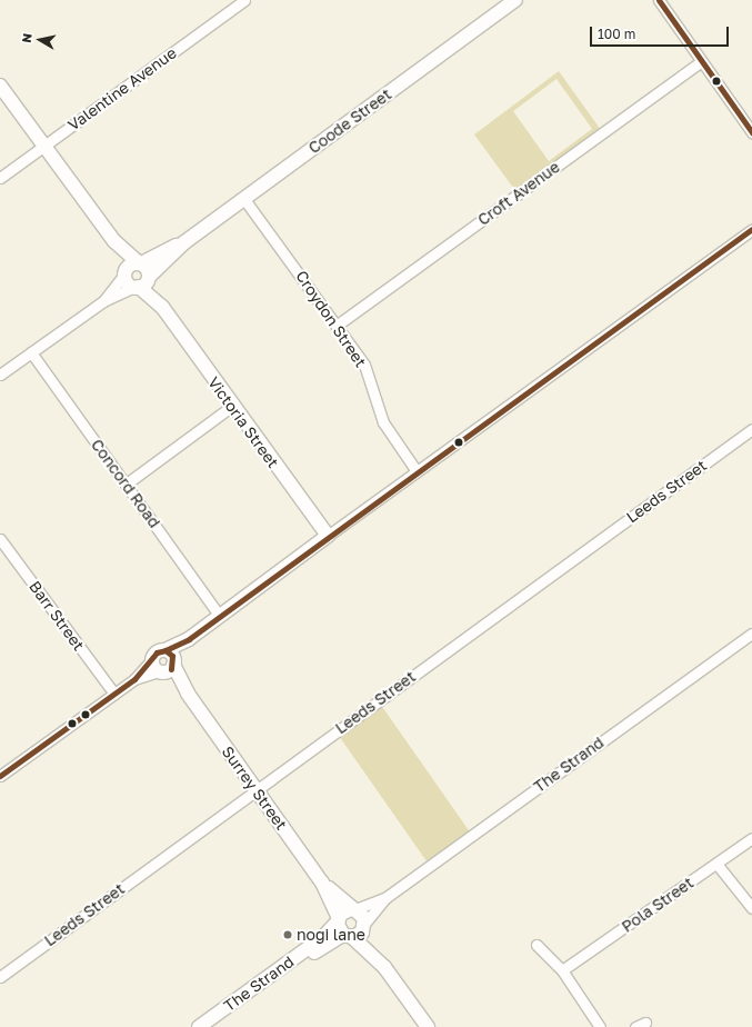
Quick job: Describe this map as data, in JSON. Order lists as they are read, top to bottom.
{
  "streets": {
    "street": [
      "Valentine Avenue",
      "Coode Street",
      "Croft Avenue",
      "Croydon Street",
      "Victoria Street",
      "Concord Road",
      "Leeds Street",
      "Barr Street",
      "The Strand",
      "Surrey Street",
      "Pola Street"
    ]
  },
  "crossings": [
    ["Coode Street", "Croydon Street"],
    ["Coode Street", "Victoria Street"],
    ["Coode Street", "Concord Road"],
    ["Croft Avenue", "Croydon Street"],
    ["Leeds Street", "Surrey Street"],
    ["The Strand", "Surrey Street"]
  ],
  "places": ["nogi lane"],
  "scale_bar": "100 m",
  "north": "left"
}
